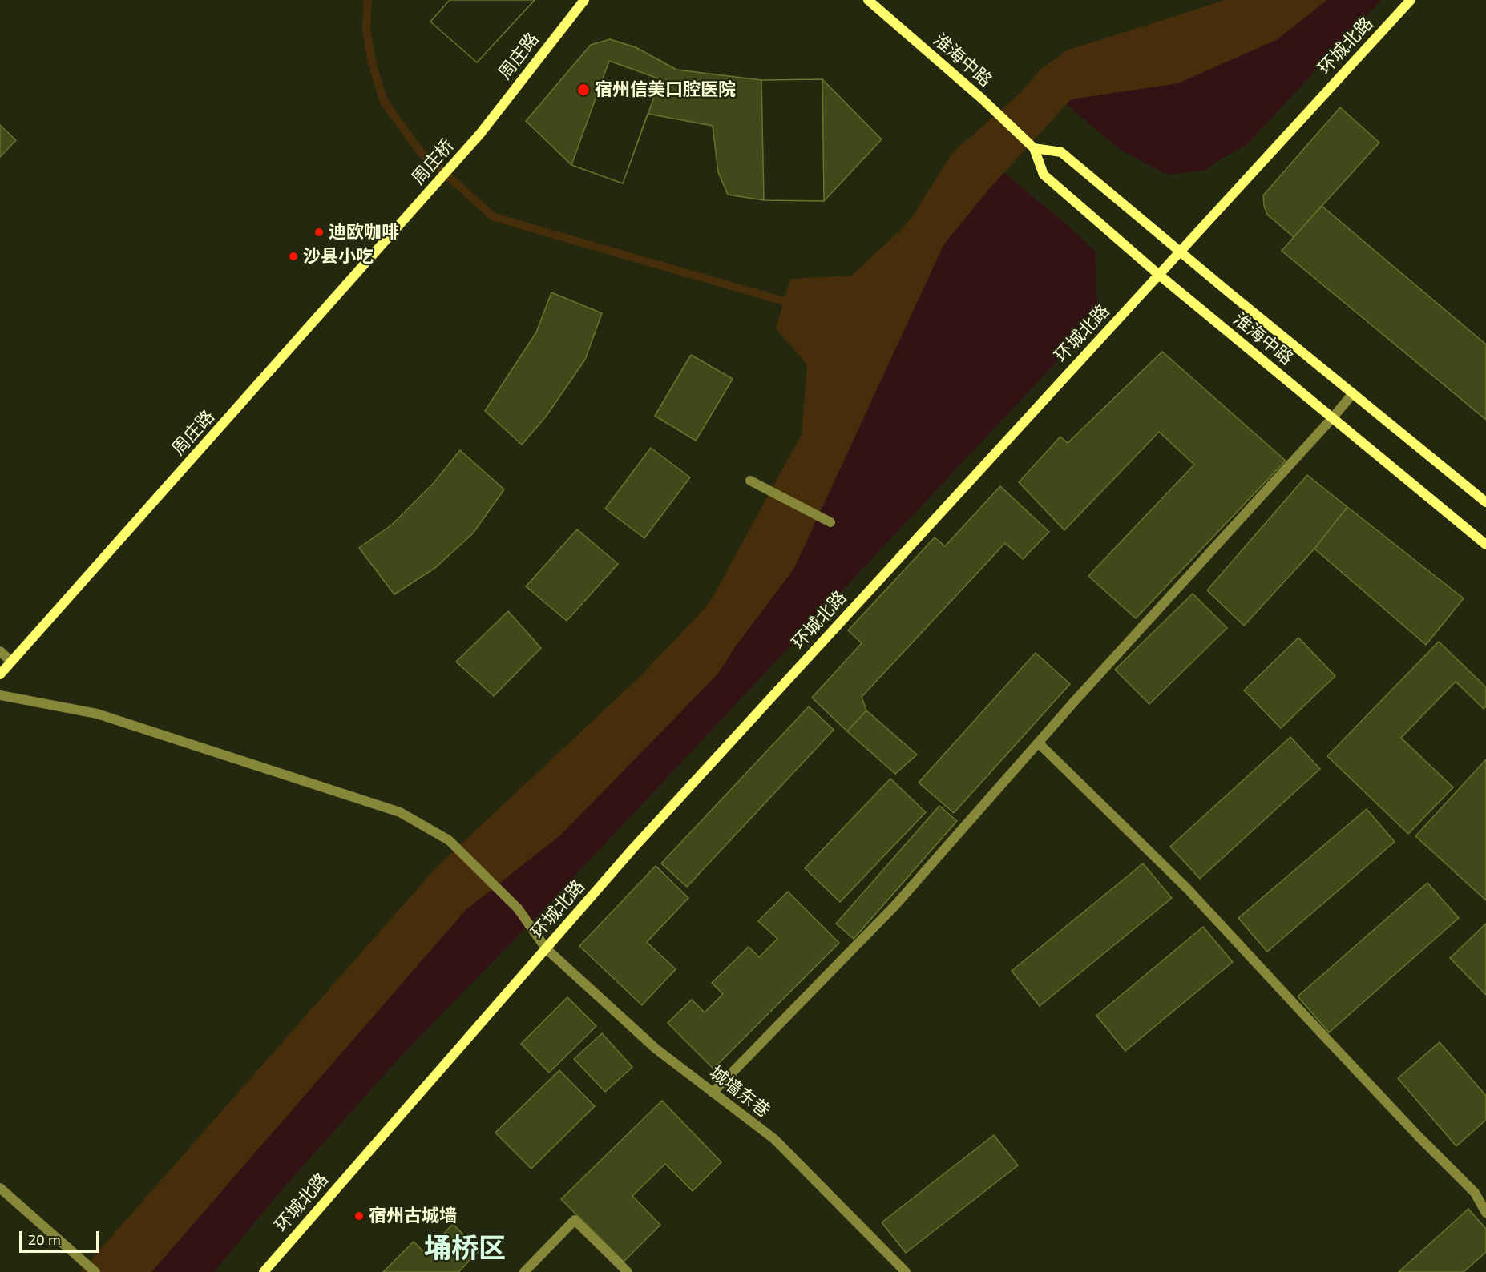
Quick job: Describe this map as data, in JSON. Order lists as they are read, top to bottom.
{
  "streets": {
    "main road": [
      "环城北路",
      "周庄路",
      "淮海中路",
      "周庄桥"
    ],
    "street": ["城墙东巷"]
  },
  "crossings": [
    ["环城北路", "淮海中路"],
    ["环城北路", "城墙东巷"],
    ["周庄路", "周庄桥"]
  ],
  "districts": ["埇桥区"],
  "places": [
    "宿州信美口腔医院",
    "迪欧咖啡",
    "沙县小吃",
    "宿州古城墙"
  ],
  "scale_bar": "20 m"
}
